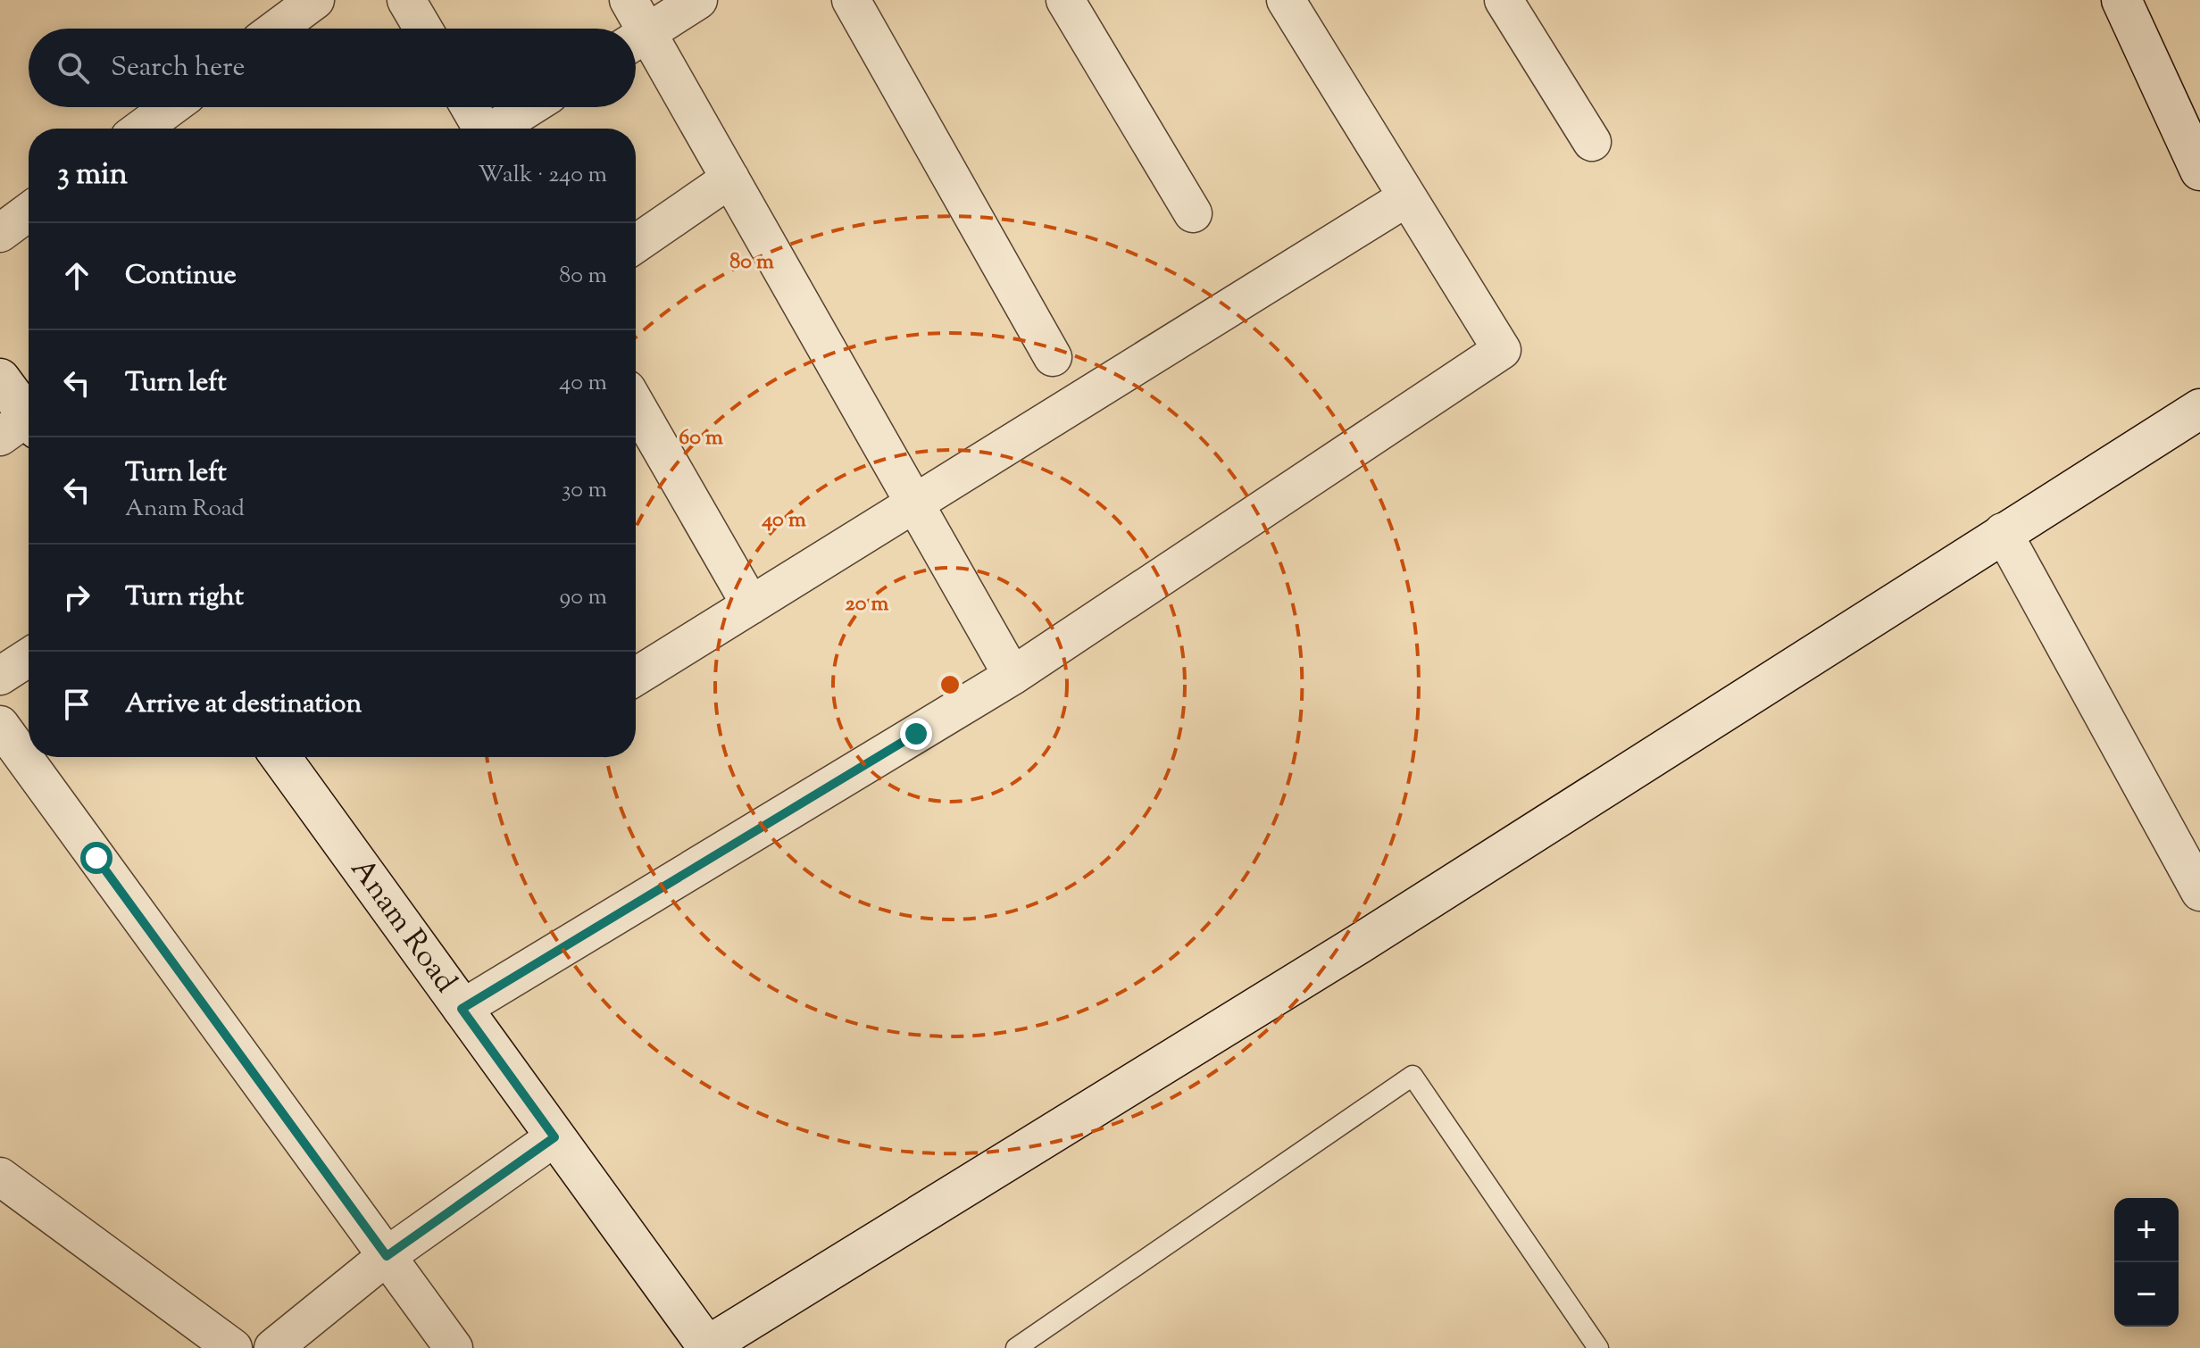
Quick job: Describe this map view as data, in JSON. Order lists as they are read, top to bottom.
{
  "streets": {
    "street": ["Anam Road"]
  },
  "page": {
    "search": "Search here",
    "heading": ["3 min", "Walk · 240 m"],
    "list": [
      ["Continue", "80 m"],
      ["Turn left", "40 m"],
      ["Turn left", "Anam Road", "30 m"],
      ["Turn right", "90 m"],
      "Arrive at destination"
    ],
    "map_buttons": ["+", "−"]
  },
  "rings": [
    "80 m",
    "60 m",
    "40 m",
    "20 m"
  ]
}
